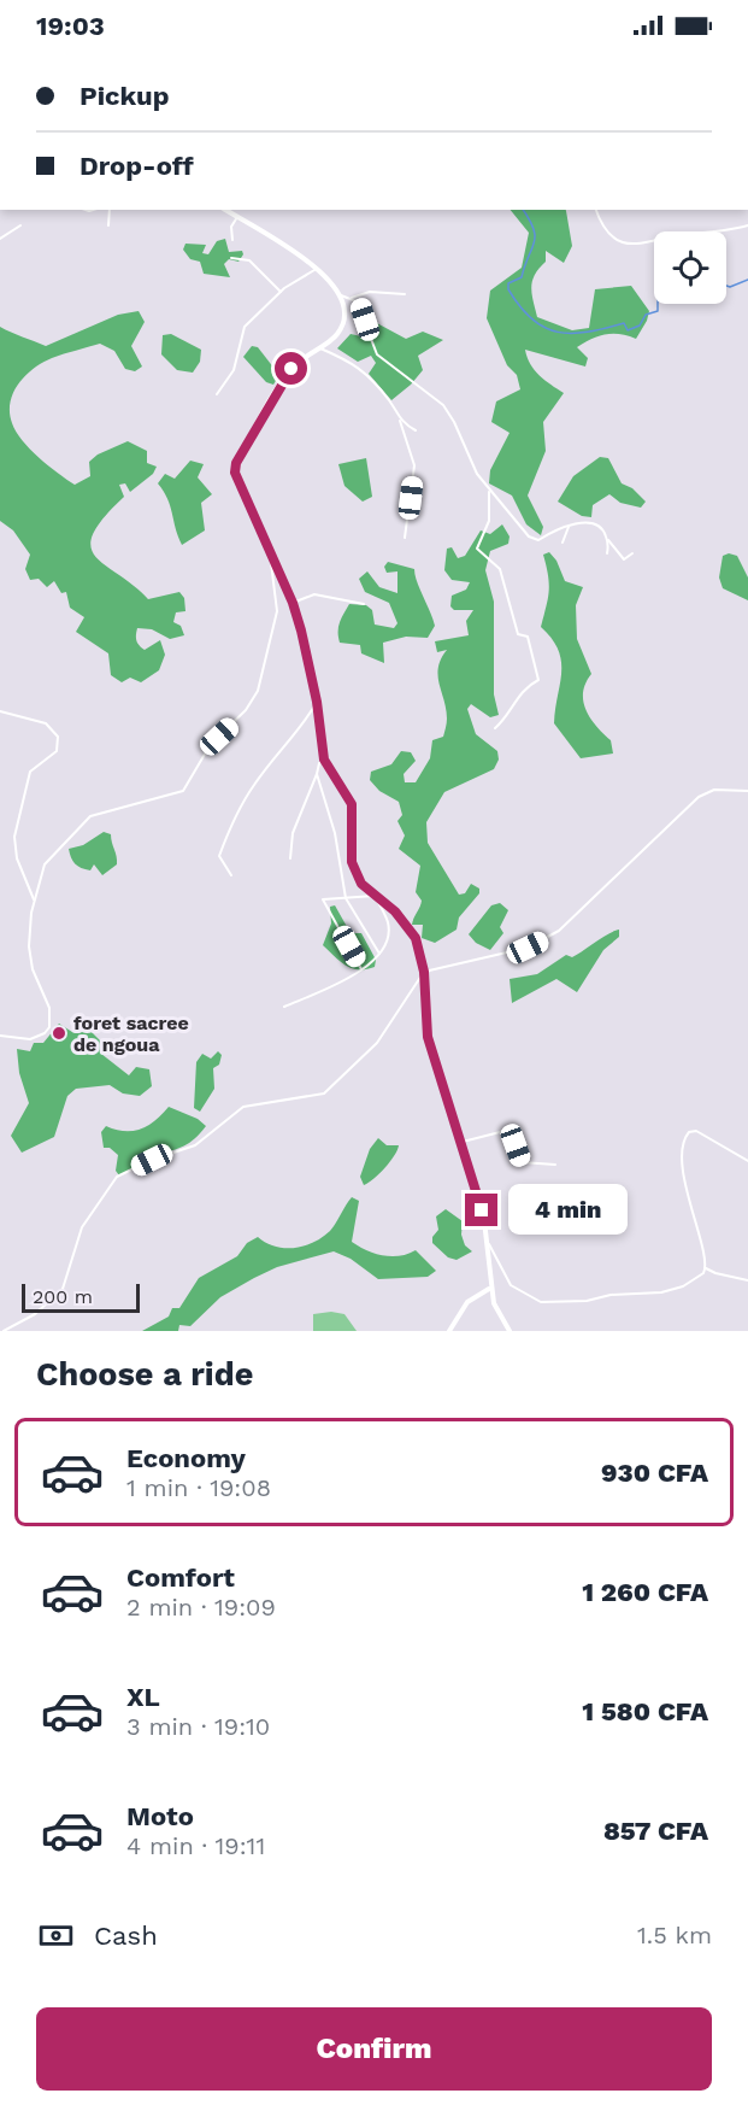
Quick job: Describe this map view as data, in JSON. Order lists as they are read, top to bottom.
{
  "places": ["foret sacree de ngoua"],
  "scale_bar": "200 m",
  "page": {
    "status": "19:03",
    "banner": ["Pickup", "Drop-off"],
    "bubble": "4 min",
    "scale": "200 m",
    "heading": "Choose a ride",
    "list": [
      {
        "name": "Economy",
        "note": "1 min · 19:08",
        "value": "930 CFA"
      },
      {
        "name": "Comfort",
        "note": "2 min · 19:09",
        "value": "1 260 CFA"
      },
      {
        "name": "XL",
        "note": "3 min · 19:10",
        "value": "1 580 CFA"
      },
      {
        "name": "Moto",
        "note": "4 min · 19:11",
        "value": "857 CFA"
      }
    ],
    "pay": ["Cash", "1.5 km"],
    "buttons": "Confirm"
  }
}
